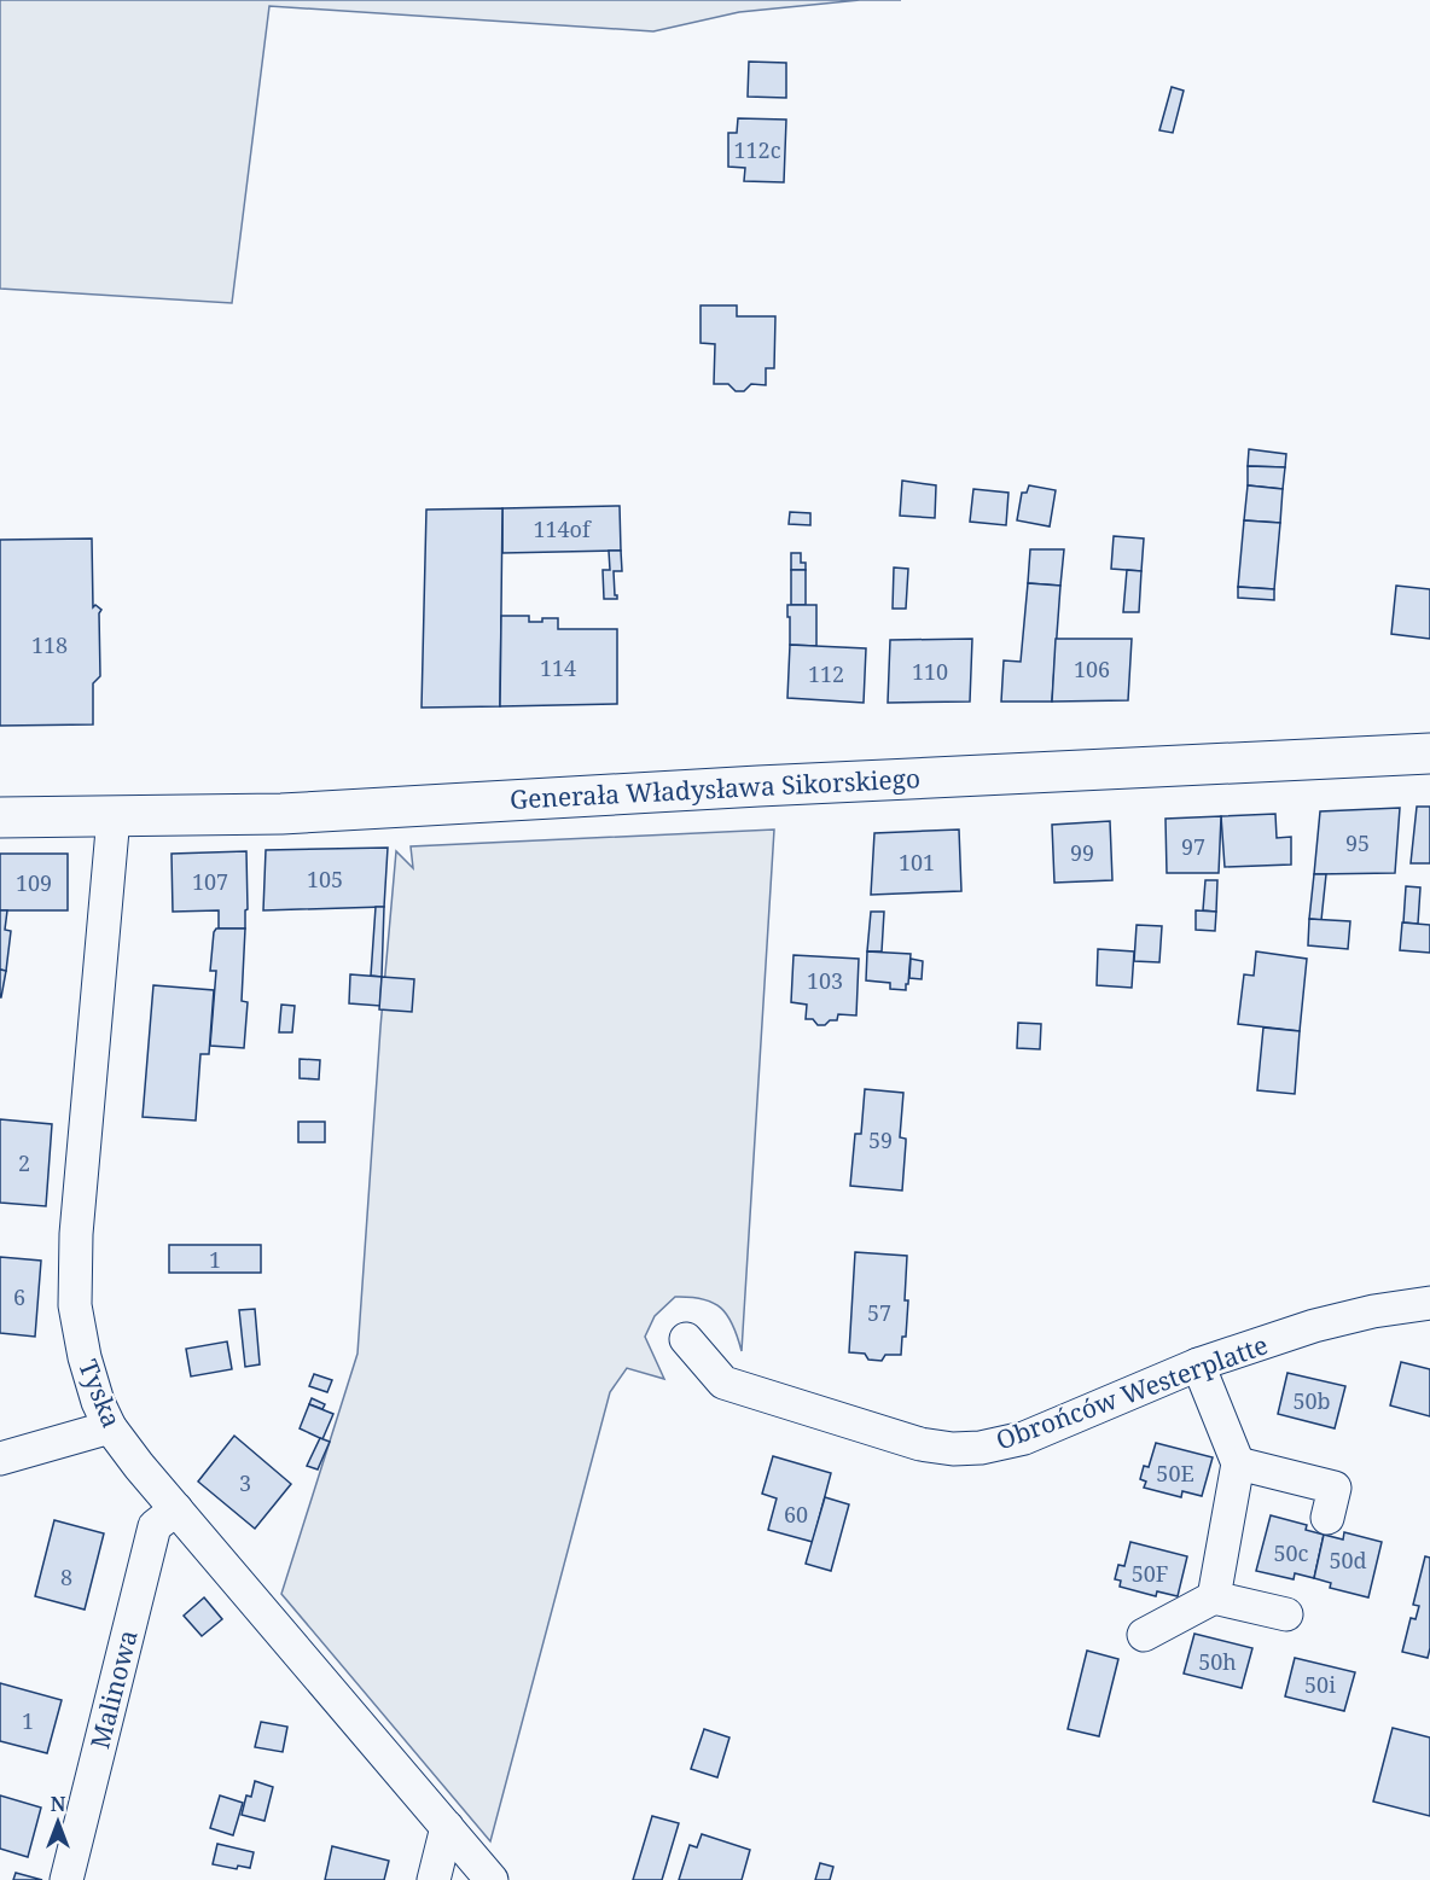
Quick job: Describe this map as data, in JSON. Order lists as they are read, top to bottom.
{
  "streets": {
    "street": [
      "Generała Władysława Sikorskiego",
      "Obrońców Westerplatte",
      "Tyska",
      "Malinowa"
    ]
  },
  "crossings": [
    ["Generała Władysława Sikorskiego", "Tyska"],
    ["Tyska", "Malinowa"]
  ],
  "house_numbers": [
    "112c",
    "114of",
    "118",
    "114",
    "106",
    "110",
    "112",
    "95",
    "97",
    "99",
    "101",
    "105",
    "107",
    "109",
    "103",
    "59",
    "2",
    "1",
    "6",
    "57",
    "50b",
    "50E",
    "3",
    "60",
    "50c",
    "50d",
    "50F",
    "8",
    "50h",
    "50i",
    "1"
  ],
  "north": "top"
}
